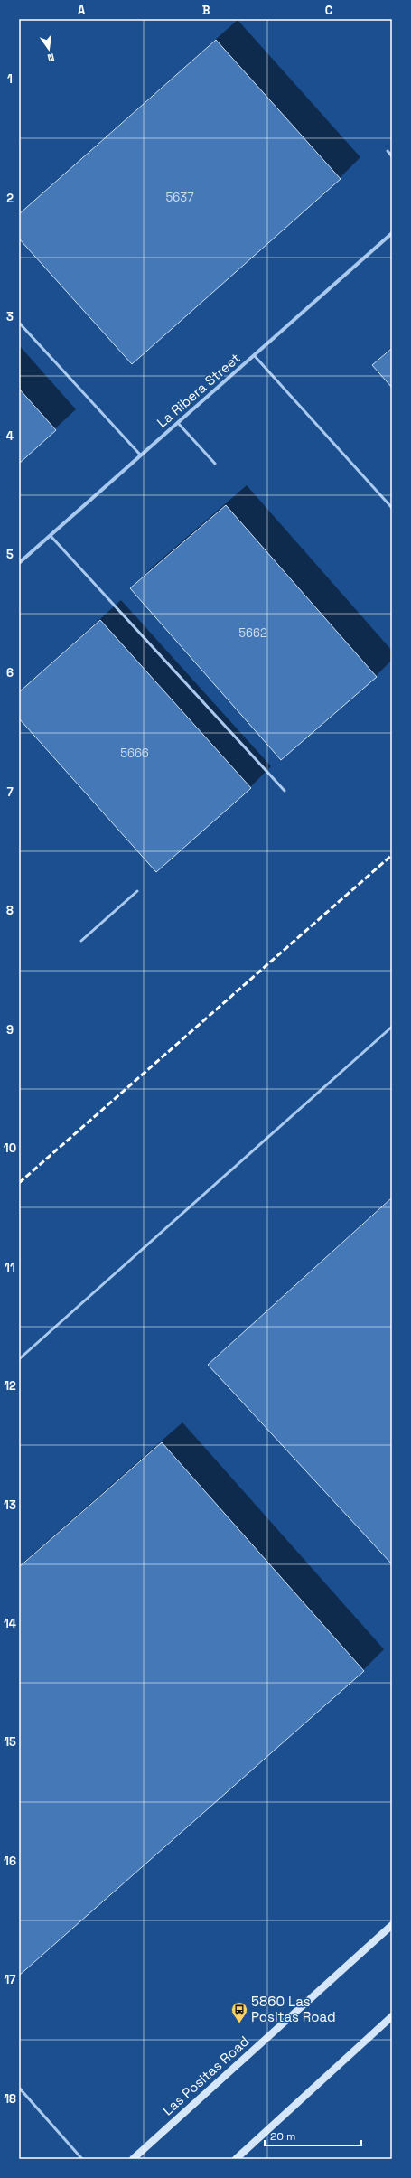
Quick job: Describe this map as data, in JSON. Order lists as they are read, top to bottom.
{
  "streets": {
    "main road": ["Las Positas Road"],
    "street": ["La Ribera Street"]
  },
  "places": {
    "bus stop": ["5860 Las Positas Road"]
  },
  "house_numbers": ["5637", "5662", "5666"],
  "scale_bar": "20 m",
  "north": "bottom",
  "grid": {
    "columns": ["A", "B", "C"],
    "rows": [
      "1",
      "2",
      "3",
      "4",
      "5",
      "6",
      "7",
      "8",
      "9",
      "10",
      "11",
      "12",
      "13",
      "14",
      "15",
      "16",
      "17",
      "18"
    ]
  }
}
